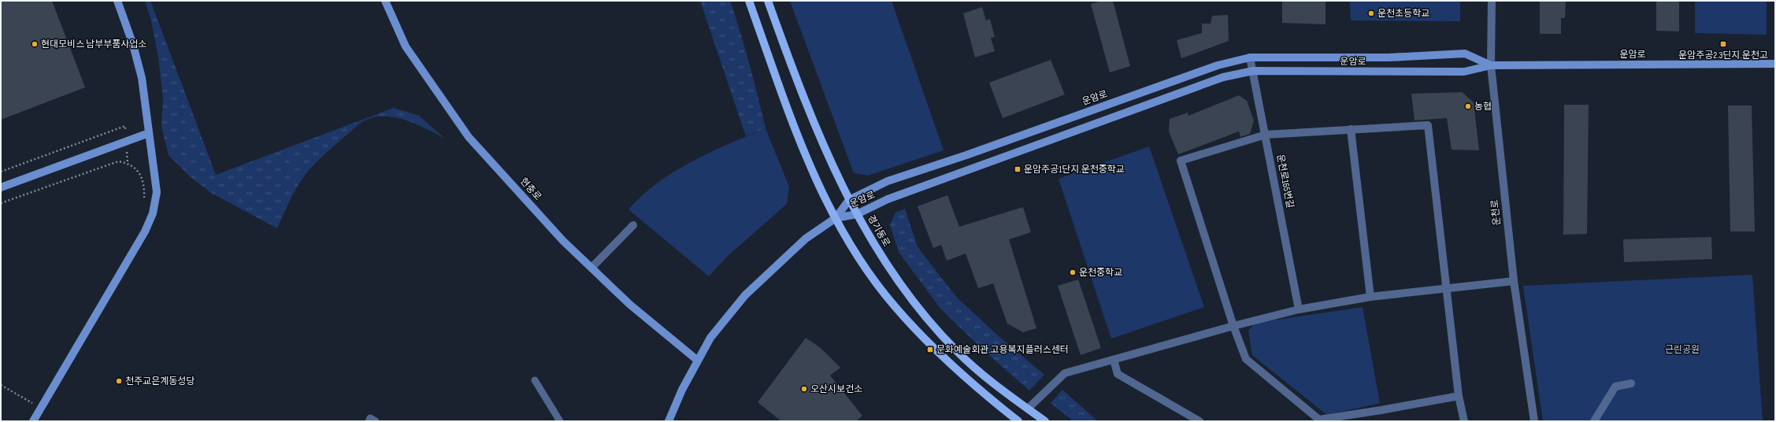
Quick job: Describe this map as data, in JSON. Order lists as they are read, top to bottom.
{
  "streets": {
    "main road": ["경기동로"],
    "street": [
      "운암로",
      "운천로165번길",
      "현충로",
      "운천로"
    ]
  },
  "crossings": [
    ["운암로", "운천로165번길"],
    ["운암로", "운천로"],
    ["운암로", "경기동로"]
  ],
  "parks": ["근린공원"],
  "places": {
    "other": [
      "운천초등학교",
      "현대모비스 남부부품사업소",
      "농협",
      "운천중학교",
      "천주교은계동성당",
      "오산시보건소"
    ],
    "transit": ["운암주공2.3딘지.운천고", "운암주공1단지.운천중학교", "문화예술회관.고용복지플러스센터"]
  }
}
